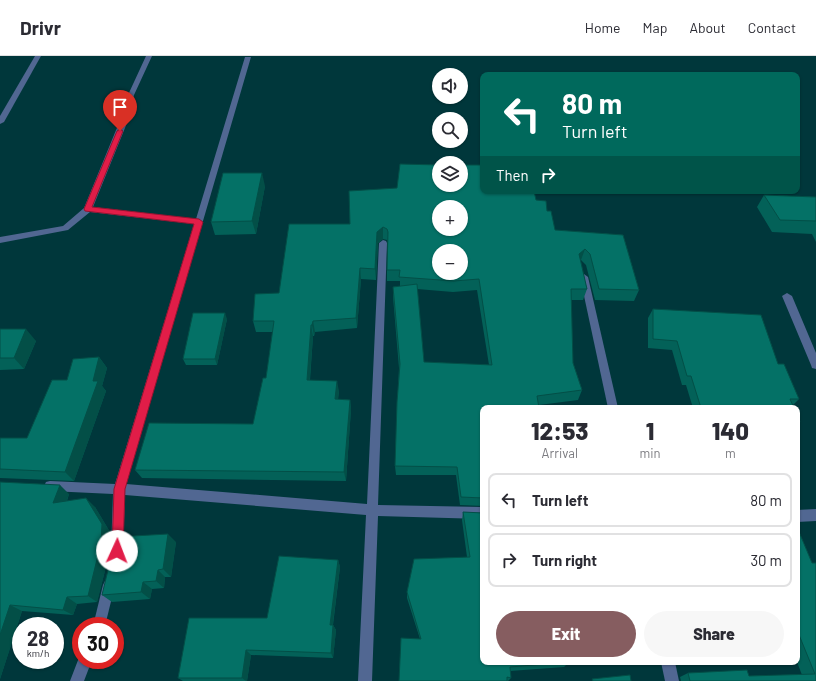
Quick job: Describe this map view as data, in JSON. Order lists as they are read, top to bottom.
{
  "page": {
    "header": "Drivr",
    "nav": [
      "Home",
      "Map",
      "About",
      "Contact"
    ],
    "map_buttons": ["+", "−"],
    "turn": ["80 m", "Turn left"],
    "then": "Then",
    "eta": [
      "12:53",
      "Arrival",
      "1",
      "min",
      "140",
      "m"
    ],
    "list": [
      {
        "name": "Turn left",
        "value": "80 m"
      },
      {
        "name": "Turn right",
        "value": "30 m"
      }
    ],
    "buttons": ["Exit", "Share"],
    "speed": "28 km/h",
    "limit": "30"
  }
}
